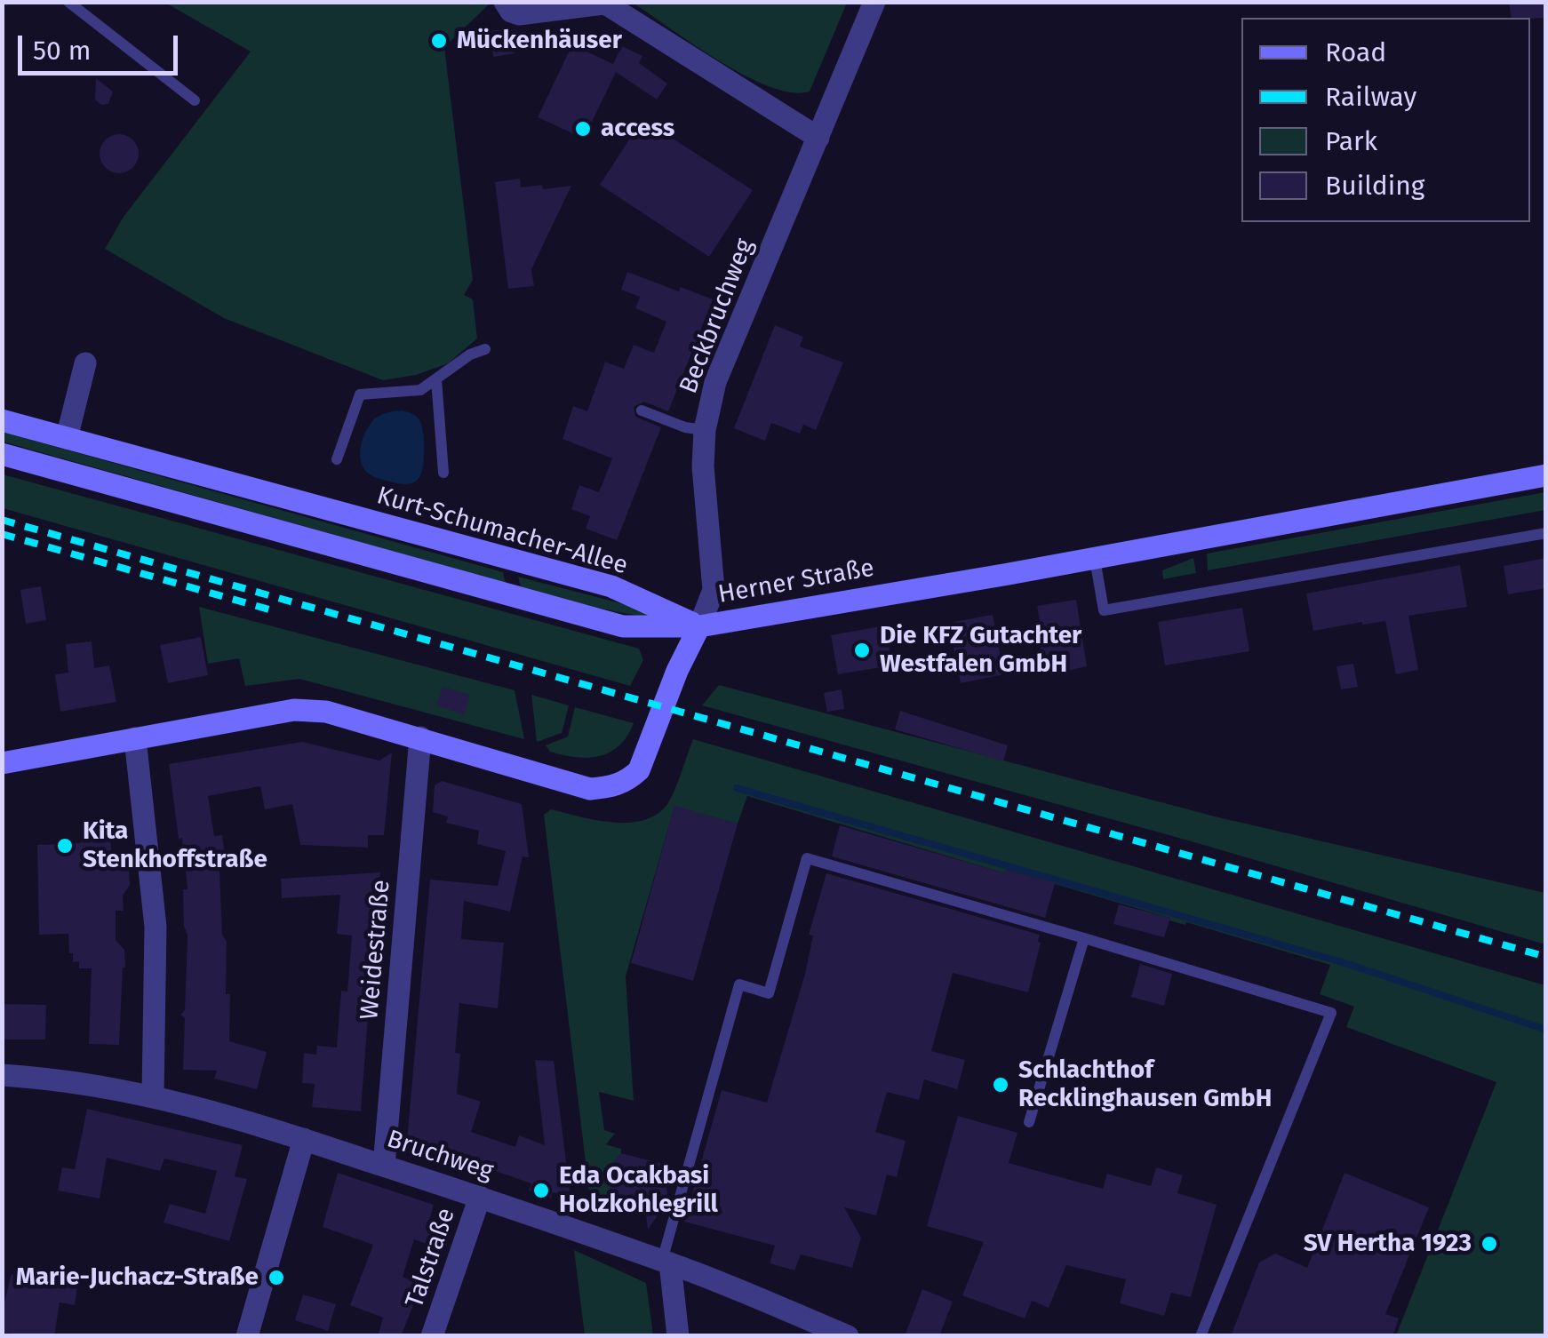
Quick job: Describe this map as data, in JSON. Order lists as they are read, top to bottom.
{
  "streets": {
    "main road": ["Kurt-Schumacher-Allee", "Herner Straße"],
    "street": [
      "Beckbruchweg",
      "Weidestraße",
      "Bruchweg",
      "Talstraße"
    ]
  },
  "crossings": [
    ["Beckbruchweg", "Kurt-Schumacher-Allee"],
    ["Beckbruchweg", "Herner Straße"],
    ["Kurt-Schumacher-Allee", "Herner Straße"],
    ["Herner Straße", "Weidestraße"],
    ["Weidestraße", "Bruchweg"],
    ["Bruchweg", "Talstraße"]
  ],
  "places": [
    "Mückenhäuser",
    "access",
    "Die KFZ Gutachter Westfalen GmbH",
    "Kita Stenkhoffstraße",
    "Schlachthof Recklinghausen GmbH",
    "Eda Ocakbasi Holzkohlegrill",
    "SV Hertha 1923",
    "Marie-Juchacz-Straße"
  ],
  "legend": [
    "Road",
    "Railway",
    "Park",
    "Building"
  ],
  "scale_bar": "50 m"
}
